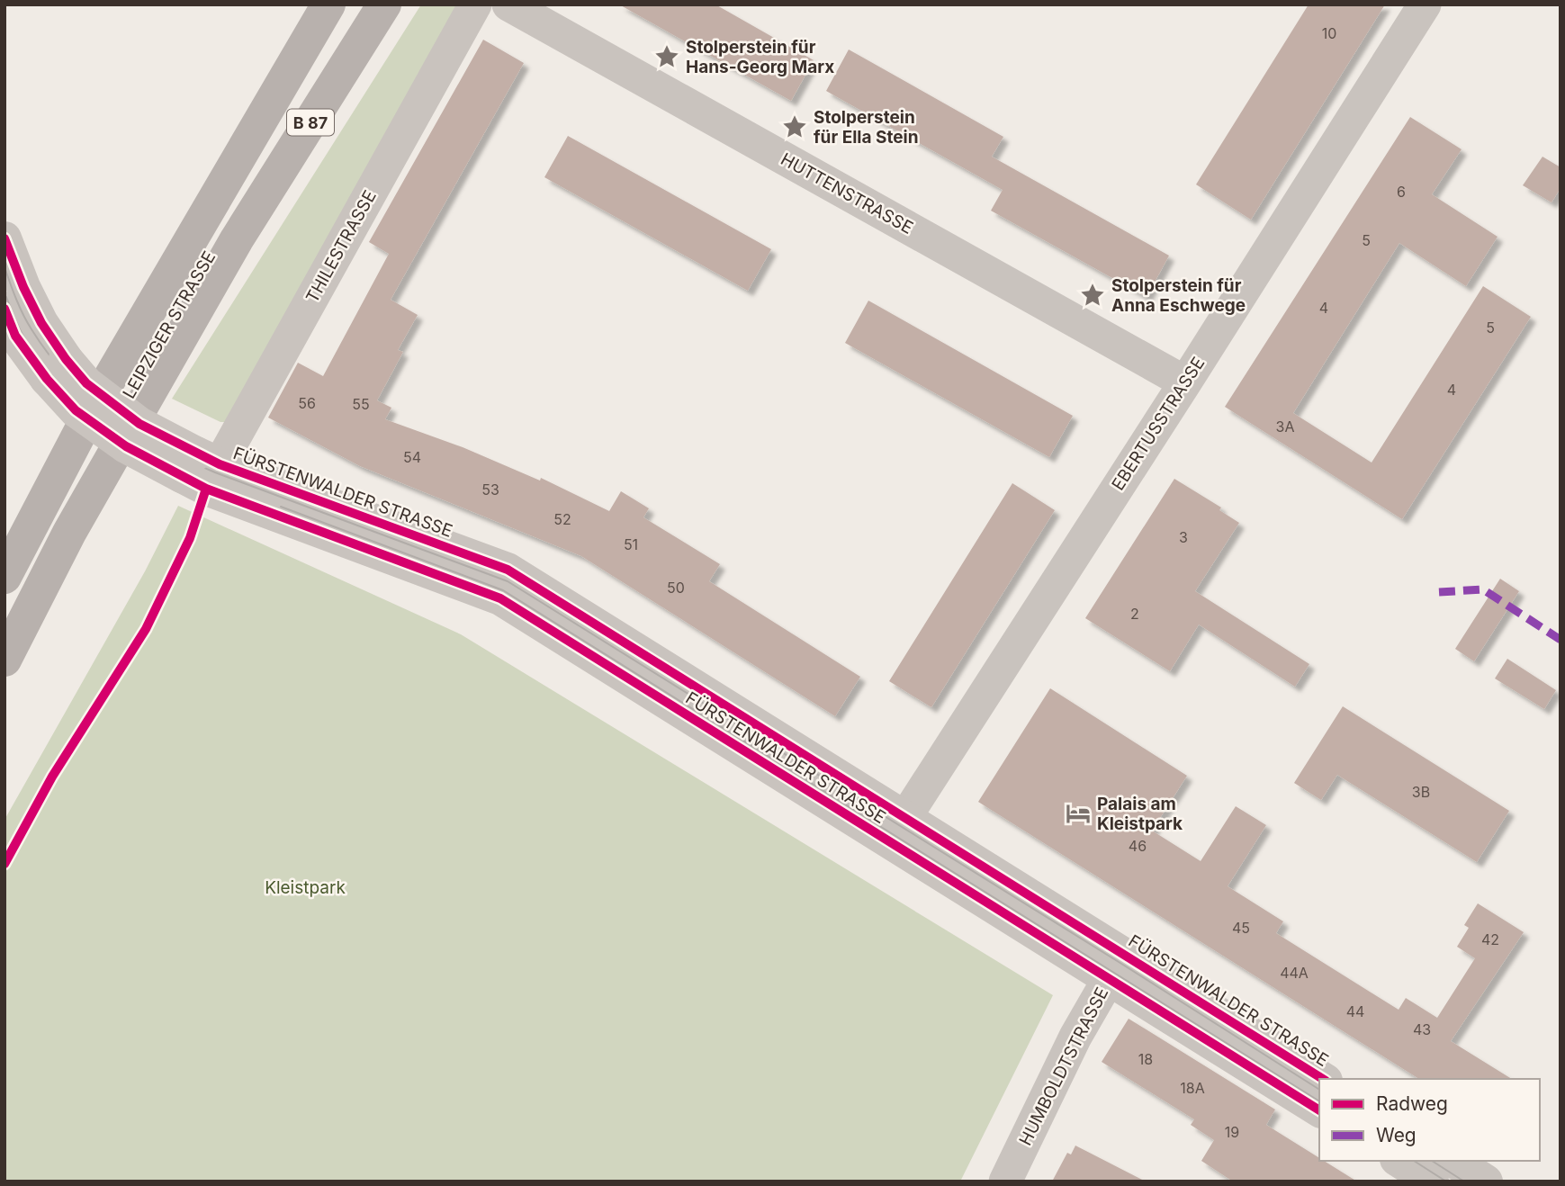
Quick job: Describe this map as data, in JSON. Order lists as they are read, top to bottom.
{
  "streets": {
    "main road": ["B 87", "LEIPZIGER STRASSE"],
    "street": [
      "HUTTENSTRASSE",
      "THILESTRASSE",
      "EBERTUSSTRASSE",
      "FÜRSTENWALDER STRASSE",
      "HUMBOLDTSTRASSE"
    ]
  },
  "crossings": [
    ["HUTTENSTRASSE", "EBERTUSSTRASSE"],
    ["THILESTRASSE", "FÜRSTENWALDER STRASSE"],
    ["EBERTUSSTRASSE", "FÜRSTENWALDER STRASSE"],
    ["FÜRSTENWALDER STRASSE", "HUMBOLDTSTRASSE"]
  ],
  "parks": ["Kleistpark"],
  "places": {
    "place": ["Stolperstein für Hans-Georg Marx", "Stolperstein für Ella Stein", "Stolperstein für Anna Eschwege"],
    "hotel": ["Palais am Kleistpark"]
  },
  "house_numbers": [
    "10",
    "6",
    "5",
    "4",
    "5",
    "4",
    "56",
    "55",
    "3A",
    "54",
    "53",
    "52",
    "3",
    "51",
    "50",
    "2",
    "3B",
    "46",
    "45",
    "42",
    "44A",
    "44",
    "43",
    "18",
    "18A",
    "19"
  ],
  "legend": ["Radweg", "Weg"]
}
